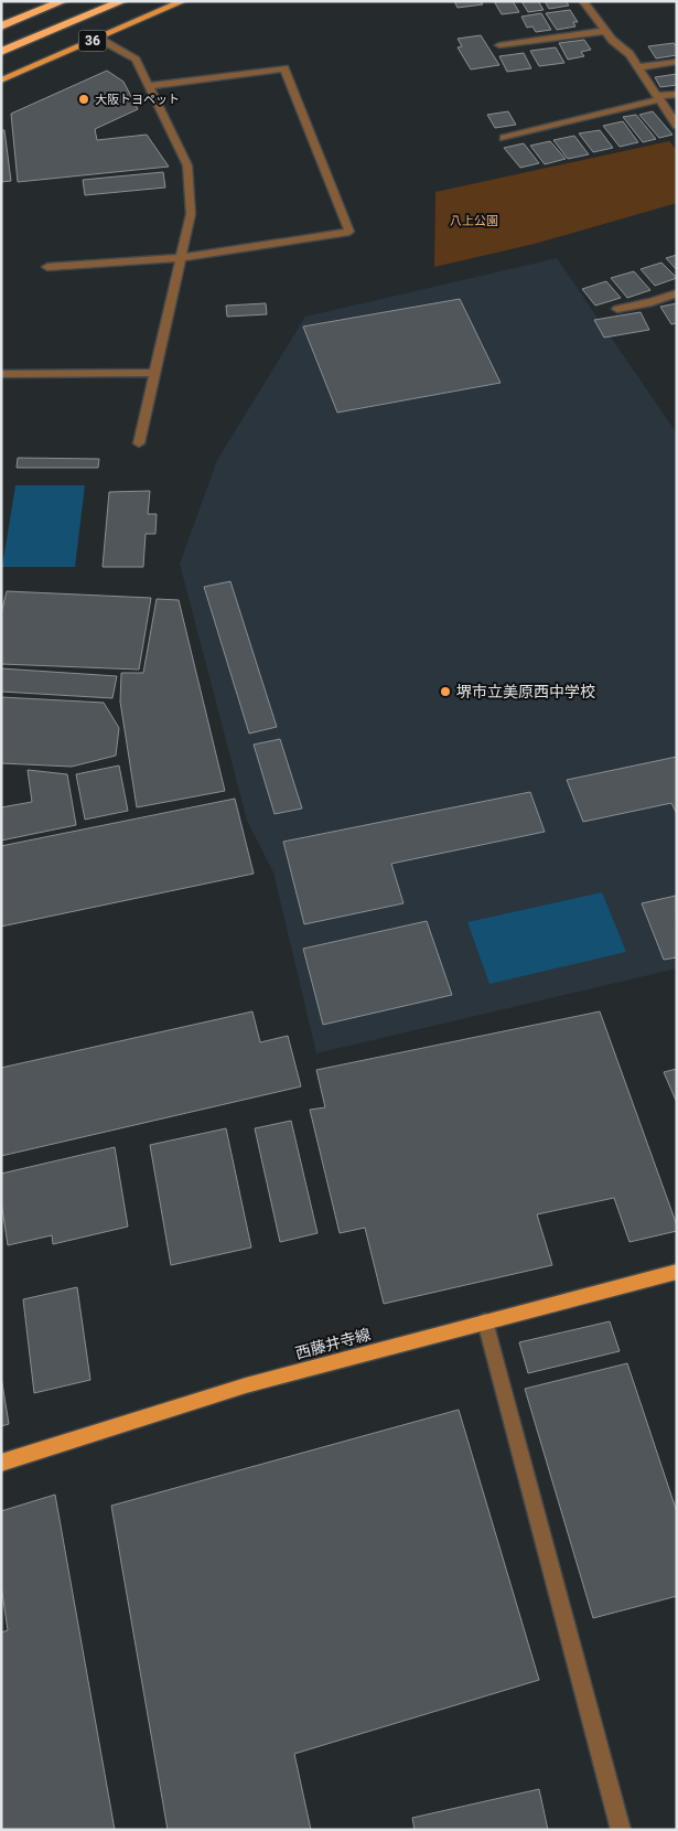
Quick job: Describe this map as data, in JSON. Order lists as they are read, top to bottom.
{
  "streets": {
    "main road": ["36", "西藤井寺線"]
  },
  "parks": ["八上公園"],
  "places": ["大阪トヨペット", "堺市立美原西中学校"]
}
